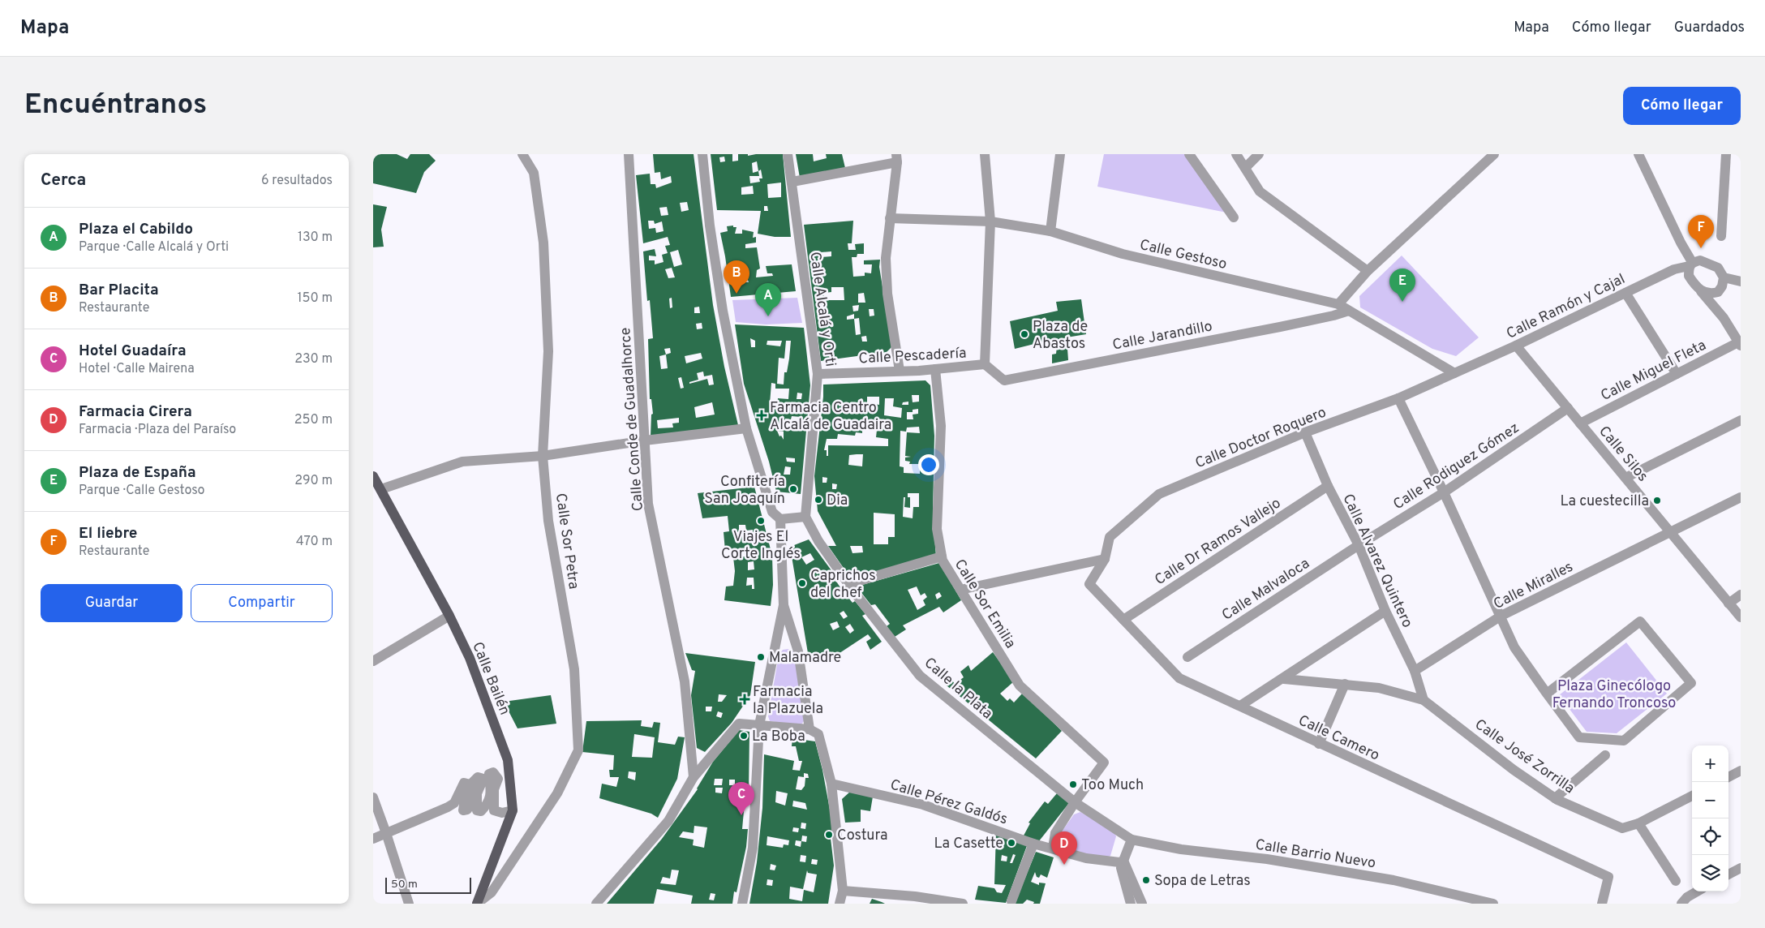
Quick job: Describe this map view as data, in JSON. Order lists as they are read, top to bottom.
{
  "streets": {
    "main road": ["Calle Bailén"],
    "street": [
      "Calle Gestoso",
      "Calle Ramón y Cajal",
      "Calle Alcalá y Orti",
      "Calle Jarandillo",
      "Calle Pescadería",
      "Calle Miguel Fleta",
      "Calle Conde de Guadalhorce",
      "Calle Doctor Roquero",
      "Calle Silos",
      "Calle Rodiguez Gómez",
      "Calle Sor Petra",
      "Calle Dr Ramos Vallejo",
      "Calle Alvarez Quintero",
      "Calle Miralles",
      "Calle Malvaloca",
      "Calle Sor Emilia",
      "Calle la Plata",
      "Calle Camero",
      "Calle José Zorrilla",
      "Calle Pérez Galdós",
      "Calle Barrio Nuevo"
    ]
  },
  "crossings": [
    ["Calle Gestoso", "Calle Ramón y Cajal"],
    ["Calle Gestoso", "Calle Jarandillo"],
    ["Calle Gestoso", "Calle Doctor Roquero"],
    ["Calle Ramón y Cajal", "Calle Doctor Roquero"],
    ["Calle Ramón y Cajal", "Calle Silos"],
    ["Calle Alcalá y Orti", "Calle Pescadería"],
    ["Calle Alcalá y Orti", "Calle la Plata"],
    ["Calle Jarandillo", "Calle Pescadería"],
    ["Calle Pescadería", "Calle Sor Emilia"],
    ["Calle Miguel Fleta", "Calle Silos"],
    ["Calle Doctor Roquero", "Calle Alvarez Quintero"],
    ["Calle Doctor Roquero", "Calle Camero"],
    ["Calle Silos", "Calle Rodiguez Gómez"],
    ["Calle Silos", "Calle Miralles"],
    ["Calle Rodiguez Gómez", "Calle Alvarez Quintero"],
    ["Calle Rodiguez Gómez", "Calle Malvaloca"],
    ["Calle Sor Petra", "Calle Bailén"],
    ["Calle Dr Ramos Vallejo", "Calle Alvarez Quintero"],
    ["Calle Dr Ramos Vallejo", "Calle Camero"],
    ["Calle Alvarez Quintero", "Calle Miralles"],
    ["Calle Alvarez Quintero", "Calle Malvaloca"],
    ["Calle Alvarez Quintero", "Calle José Zorrilla"],
    ["Calle Sor Emilia", "Calle la Plata"],
    ["Calle la Plata", "Calle Barrio Nuevo"]
  ],
  "parks": ["Plaza Ginecólogo Fernando Troncoso"],
  "places": {
    "other": [
      "Plaza de Abastos",
      "Confitería San Joaquín",
      "Dia",
      "La cuestecilla",
      "Viajes El Corte Inglés",
      "Caprichos del chef",
      "Malamadre",
      "La Boba",
      "Too Much",
      "Costura",
      "La Casette",
      "Sopa de Letras"
    ],
    "health": ["Farmacia Centro Alcalá de Guadaira", "Farmacia la Plazuela"]
  },
  "scale_bar": "50 m",
  "page": {
    "header": "Mapa",
    "nav": ["Mapa", "Cómo llegar", "Guardados"],
    "buttons": [
      "Cómo llegar",
      ["Guardar", "Compartir"]
    ],
    "title": "Encuéntranos",
    "heading": ["Cerca", "6 resultados"],
    "list": [
      {
        "mark": "A",
        "name": "Plaza el Cabildo",
        "note": "Parque · Calle Alcalá y Orti",
        "value": "130 m"
      },
      {
        "mark": "B",
        "name": "Bar Placita",
        "note": "Restaurante",
        "value": "150 m"
      },
      {
        "mark": "C",
        "name": "Hotel Guadaíra",
        "note": "Hotel · Calle Mairena",
        "value": "230 m"
      },
      {
        "mark": "D",
        "name": "Farmacia Cirera",
        "note": "Farmacia · Plaza del Paraíso",
        "value": "250 m"
      },
      {
        "mark": "E",
        "name": "Plaza de España",
        "note": "Parque · Calle Gestoso",
        "value": "290 m"
      },
      {
        "mark": "F",
        "name": "El liebre",
        "note": "Restaurante",
        "value": "470 m"
      }
    ],
    "pins": [
      "F",
      "B",
      "E",
      "A",
      "C",
      "D"
    ],
    "map_buttons": ["+", "−"],
    "scale": "50 m"
  }
}
